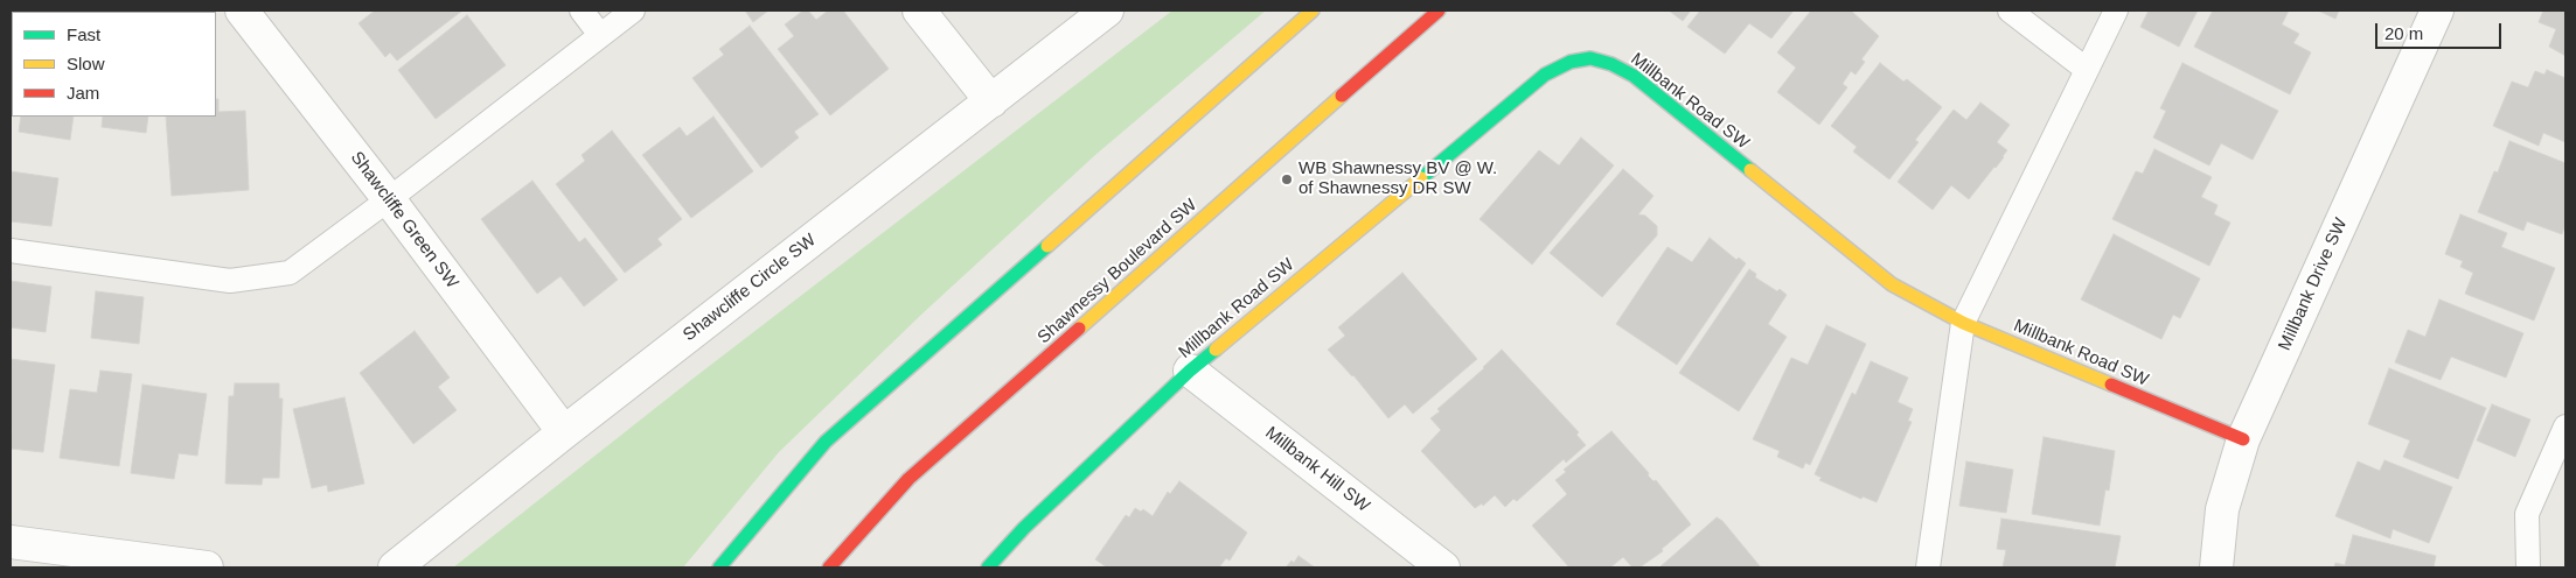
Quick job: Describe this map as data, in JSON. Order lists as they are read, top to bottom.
{
  "streets": {
    "main road": ["Millbank Road SW", "Shawnessy Boulevard SW"],
    "street": [
      "Shawcliffe Green SW",
      "Millbank Drive SW",
      "Shawcliffe Circle SW",
      "Millbank Hill SW"
    ]
  },
  "crossings": [
    ["Millbank Road SW", "Millbank Drive SW"],
    ["Millbank Road SW", "Millbank Hill SW"],
    ["Shawcliffe Green SW", "Shawcliffe Circle SW"]
  ],
  "places": ["WB Shawnessy BV @ W. of Shawnessy DR SW"],
  "legend": ["Fast", "Slow", "Jam"],
  "scale_bar": "20 m"
}
